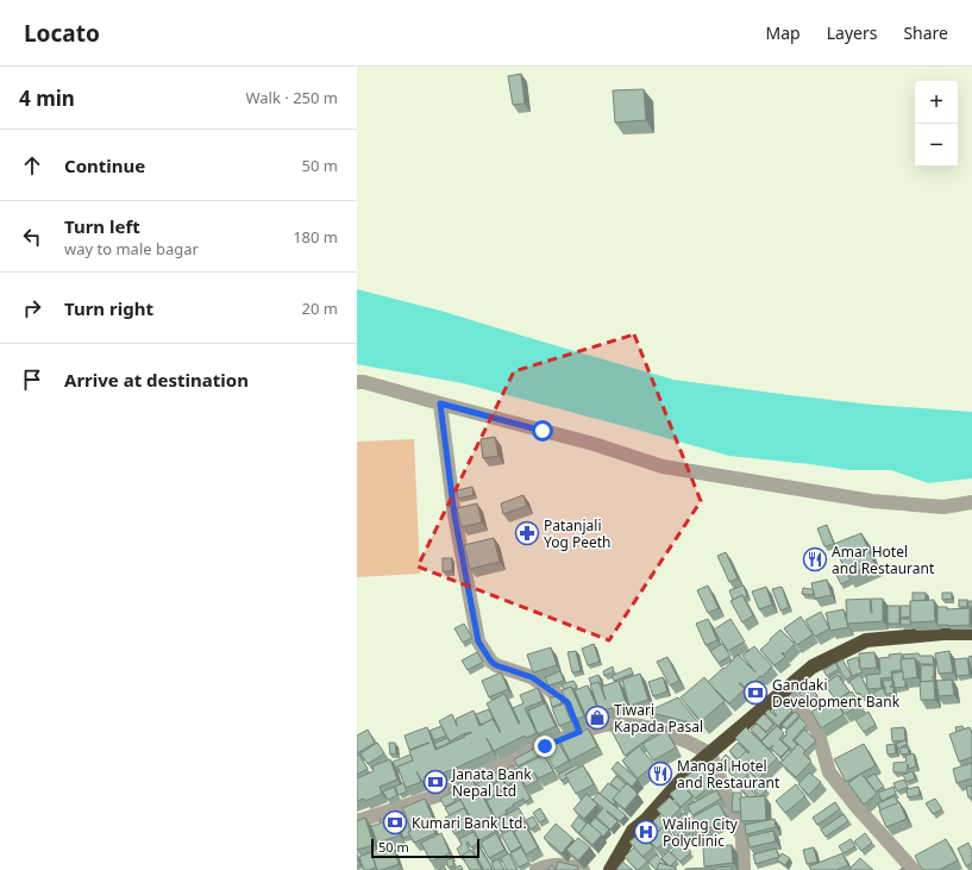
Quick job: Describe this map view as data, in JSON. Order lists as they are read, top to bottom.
{
  "places": {
    "pharmacy": ["Patanjali Yog Peeth"],
    "restaurant": ["Amar Hotel and Restaurant", "Mangal Hotel and Restaurant"],
    "bank": ["Gandaki Development Bank", "Janata Bank Nepal Ltd", "Kumari Bank Ltd."],
    "shop": ["Tiwari Kapada Pasal"],
    "hospital": ["Waling City Polyclinic"]
  },
  "scale_bar": "50 m",
  "page": {
    "header": "Locato",
    "nav": ["Map", "Layers", "Share"],
    "heading": ["4 min", "Walk · 250 m"],
    "map_buttons": ["+", "−"],
    "list": [
      ["Continue", "50 m"],
      ["Turn left", "way to male bagar", "180 m"],
      ["Turn right", "20 m"],
      "Arrive at destination"
    ],
    "scale": "50 m"
  }
}
